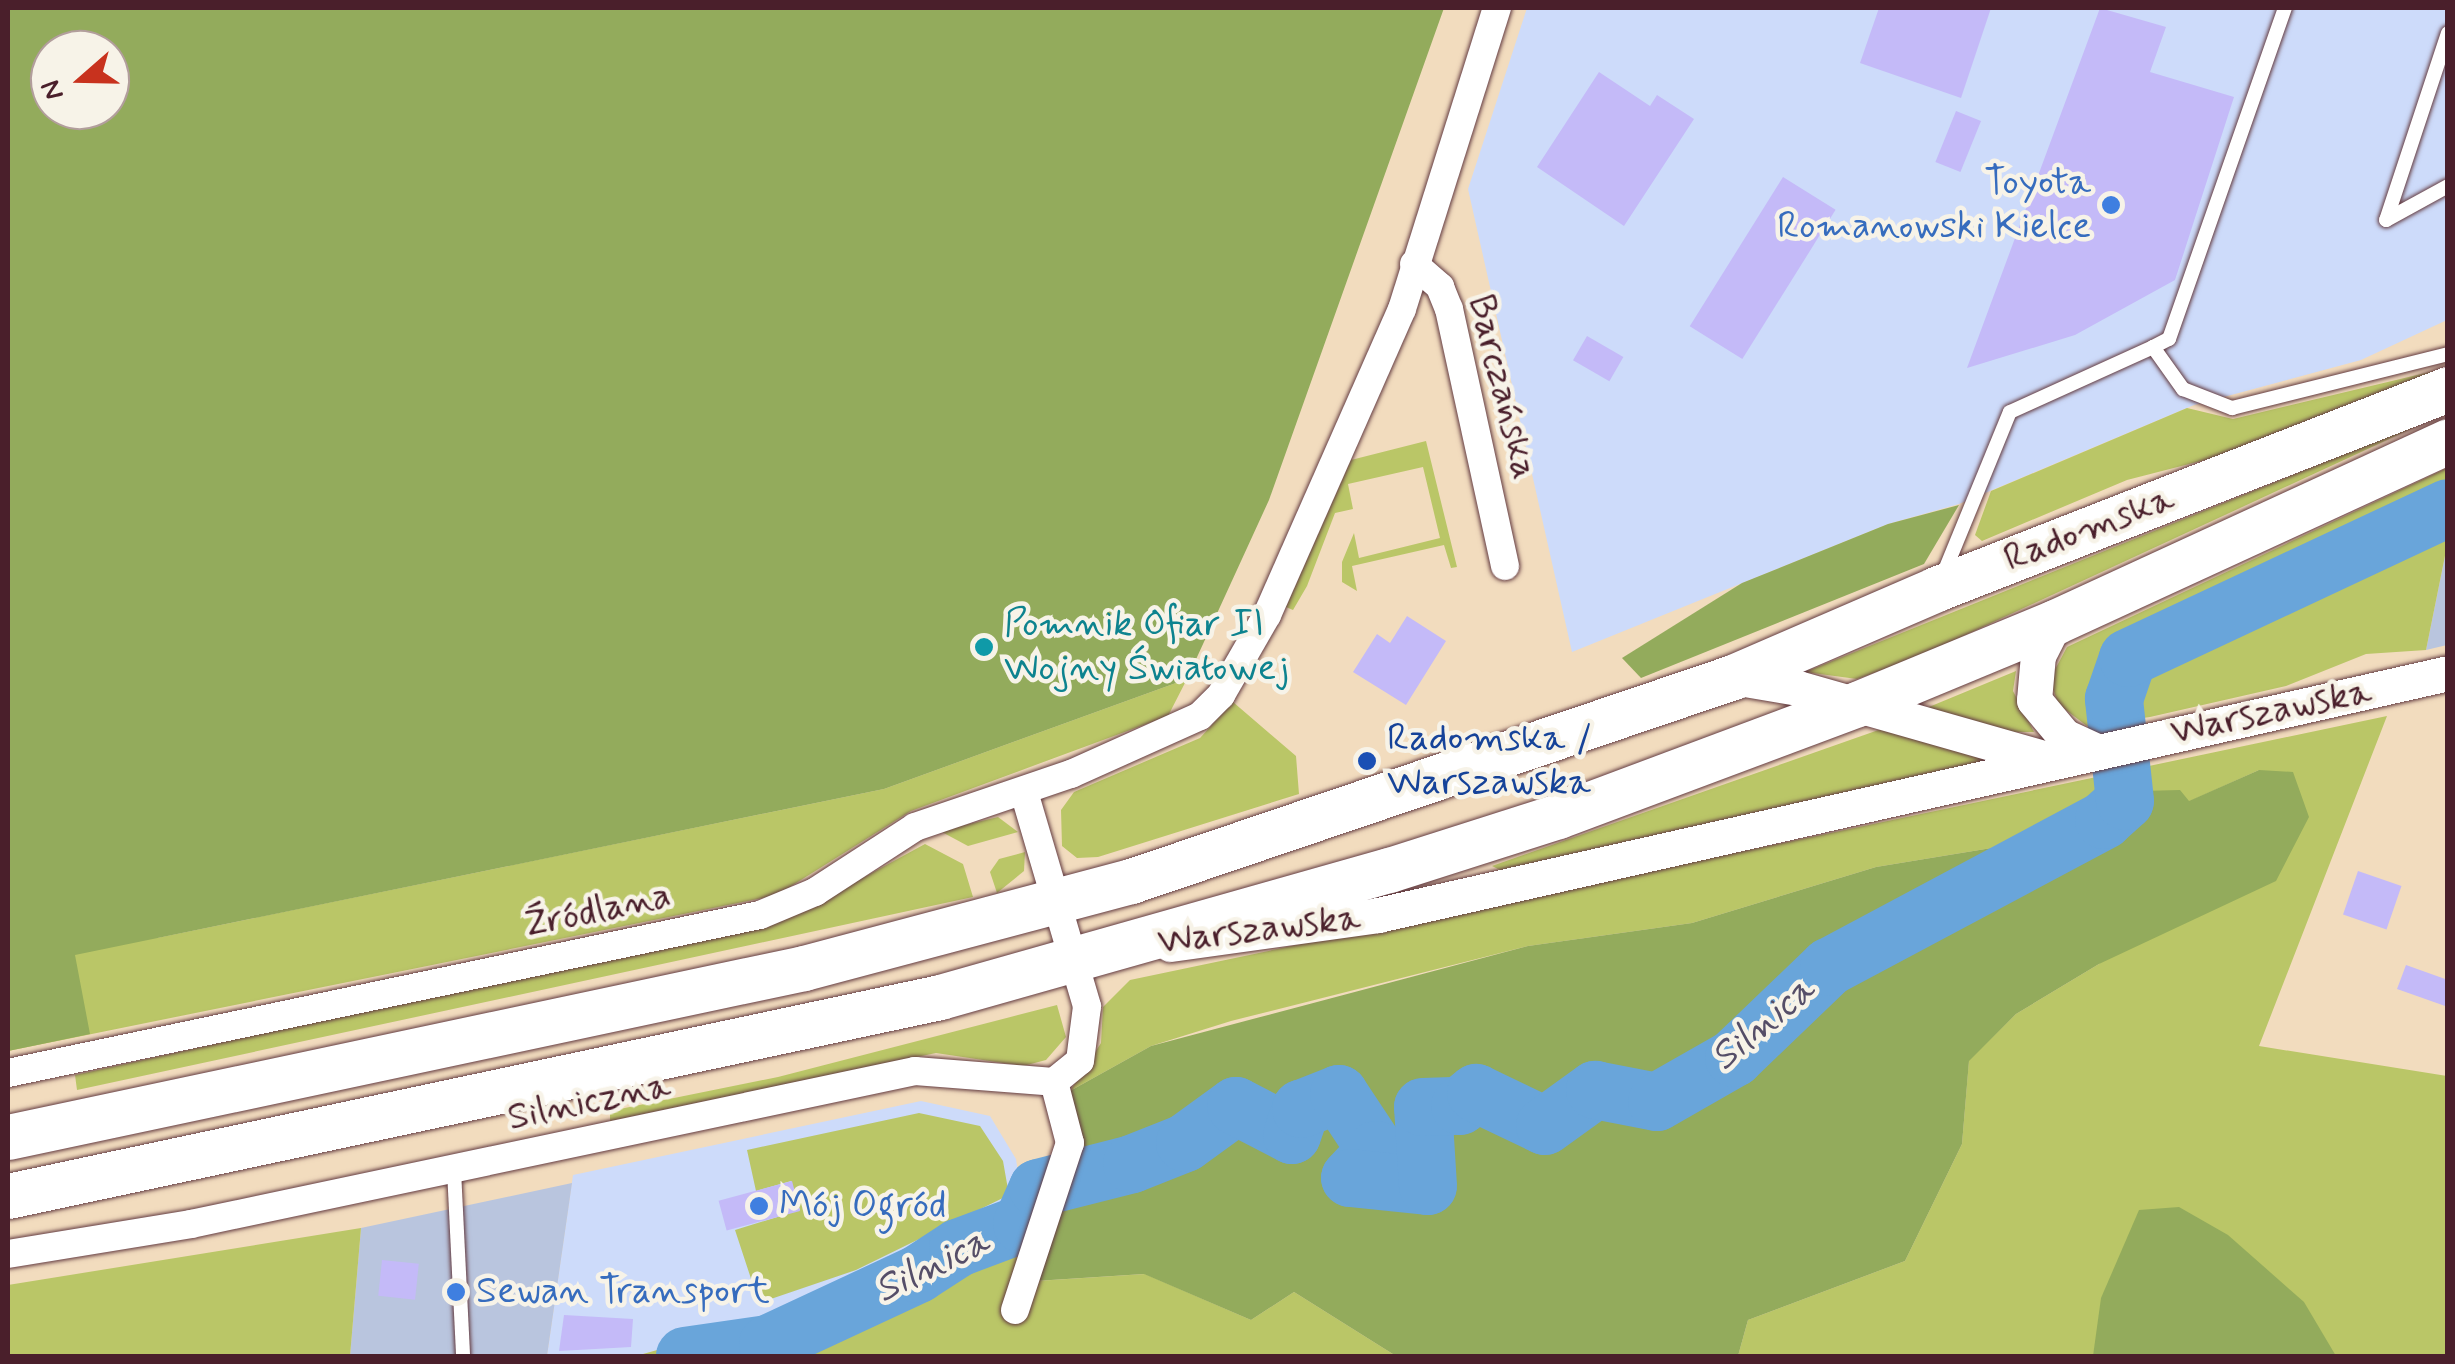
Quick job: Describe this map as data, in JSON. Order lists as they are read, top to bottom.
{
  "streets": {
    "main road": ["Radomska", "Warszawska"],
    "street": ["Barczańska", "Źródlana", "Silniczna"]
  },
  "crossings": [
    ["Barczańska", "Źródlana"],
    ["Radomska", "Warszawska"]
  ],
  "water": ["Silnica"],
  "places": [
    "Toyota Romanowski Kielce",
    "Pomnik Ofiar II Wojny Światowej",
    "Radomska / Warszawska",
    "Mój Ogród",
    "Sewan Transport"
  ],
  "north": "left"
}
